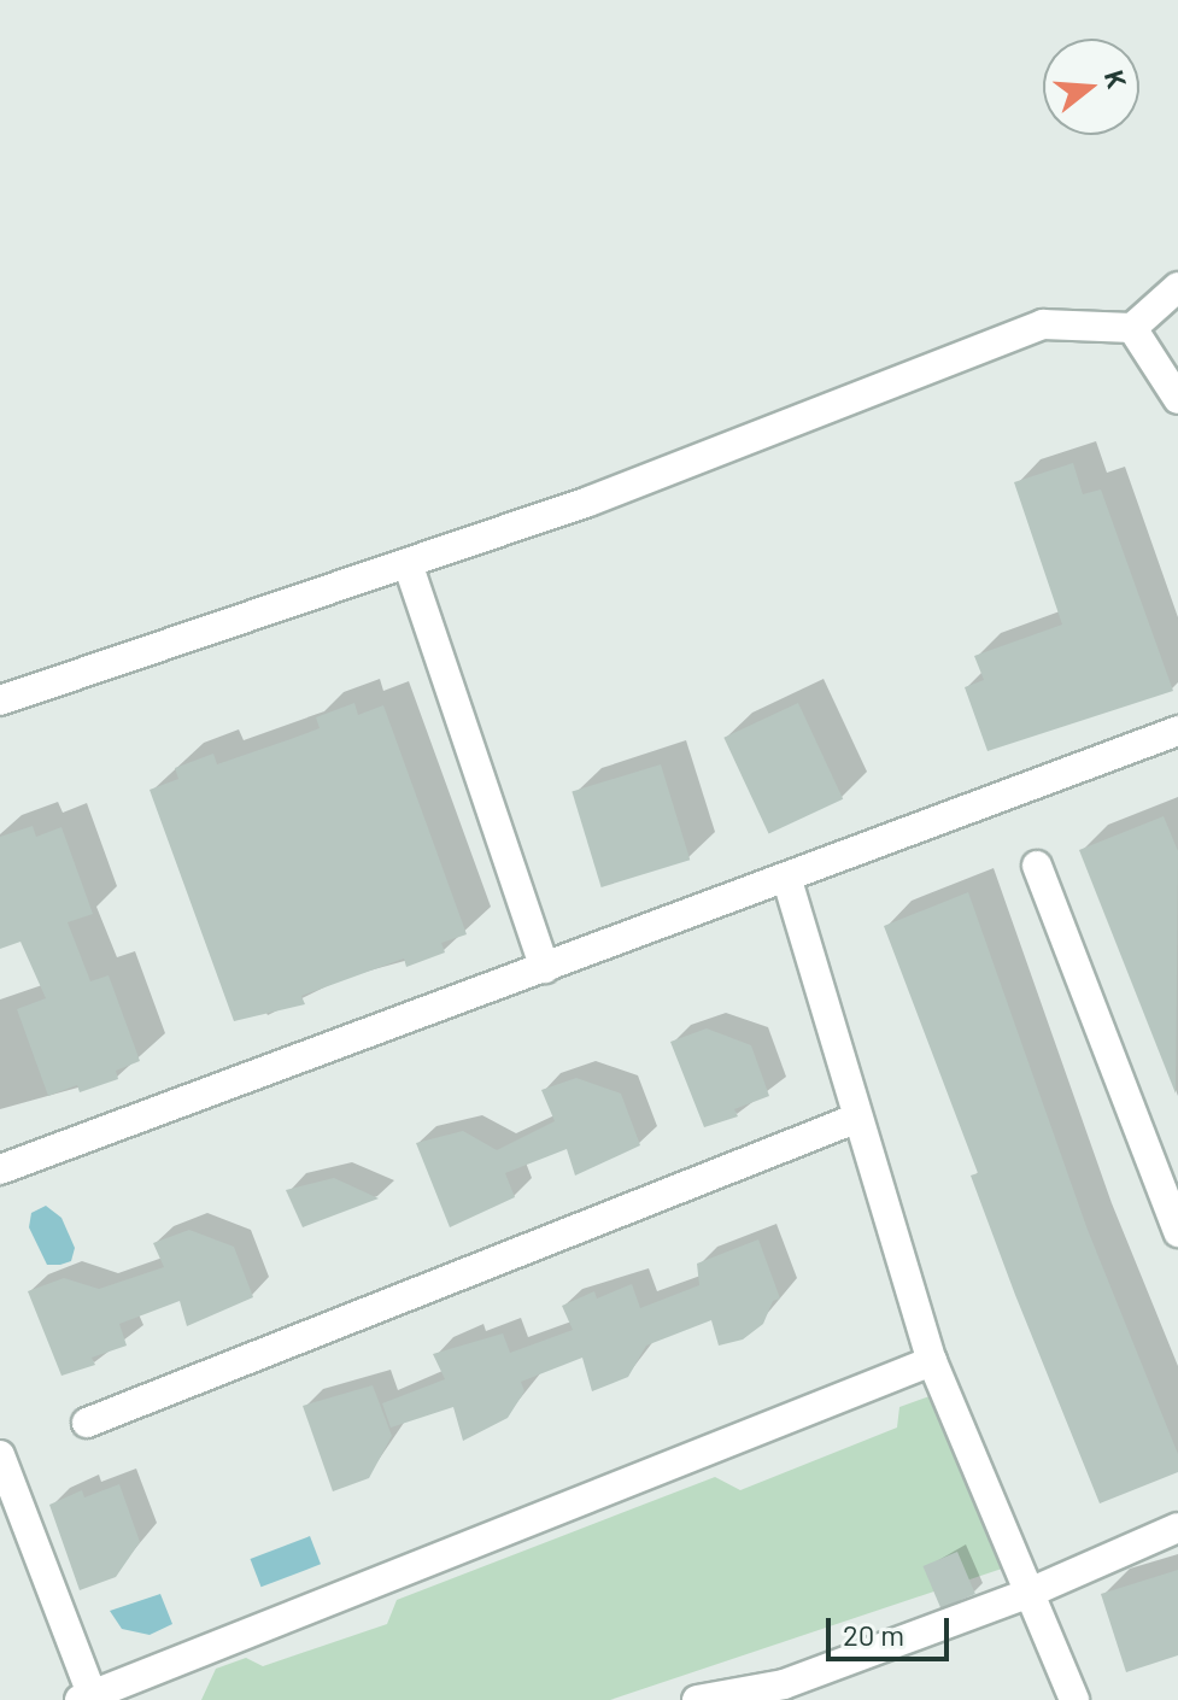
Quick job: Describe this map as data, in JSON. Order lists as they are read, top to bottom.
{
  "scale_bar": "20 m",
  "north": "right"
}
